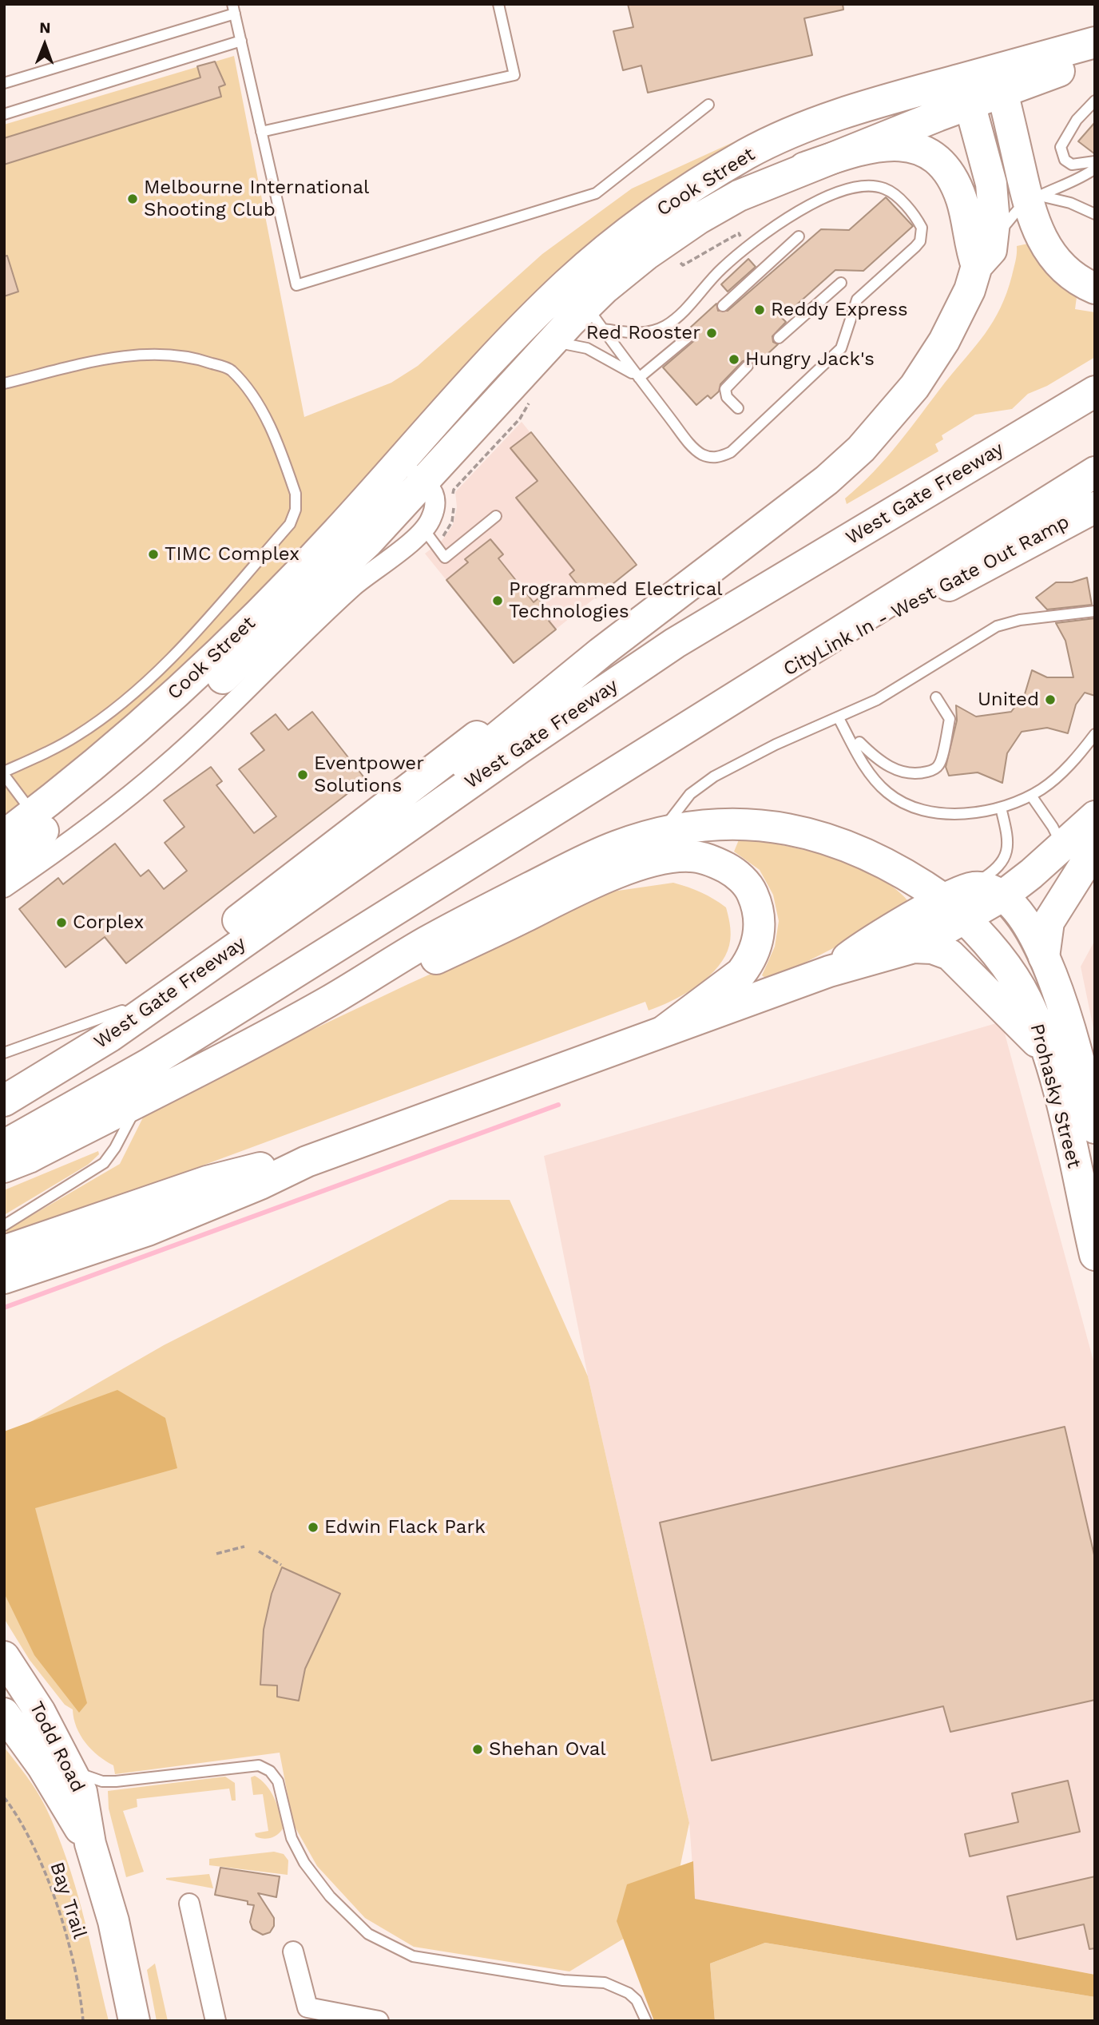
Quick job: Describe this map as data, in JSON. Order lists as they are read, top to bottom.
{
  "streets": {
    "main road": [
      "Cook Street",
      "West Gate Freeway",
      "CityLink In - West Gate Out Ramp",
      "Prohasky Street",
      "Todd Road"
    ],
    "path": ["Bay Trail"]
  },
  "places": [
    "Melbourne International Shooting Club",
    "Reddy Express",
    "Red Rooster",
    "Hungry Jack's",
    "TIMC Complex",
    "Programmed Electrical Technologies",
    "United",
    "Eventpower Solutions",
    "Corplex",
    "Edwin Flack Park",
    "Shehan Oval"
  ],
  "north": "top"
}
